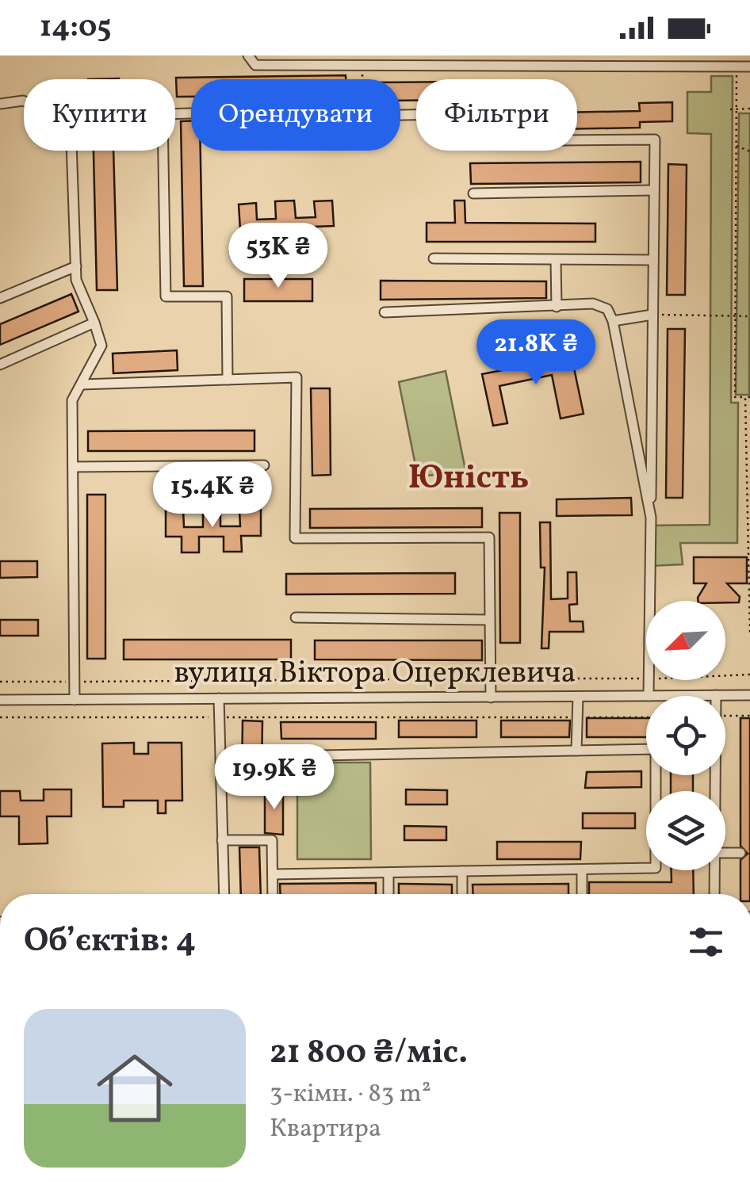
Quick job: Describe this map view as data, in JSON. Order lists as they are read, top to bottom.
{
  "streets": {
    "street": ["вулиця Віктора Оцерклевича"]
  },
  "districts": ["Юність"],
  "north": "bottom left",
  "page": {
    "status": "14:05",
    "chip": ["Купити", "Орендувати", "Фільтри"],
    "price": [
      "53K ₴",
      "21.8K ₴",
      "15.4K ₴",
      "19.9K ₴"
    ],
    "heading": "Об’єктів: 4",
    "list": [
      {
        "name": "21 800 ₴/міс.",
        "note": "3-кімн. · 83 m² · Квартира"
      }
    ]
  }
}
